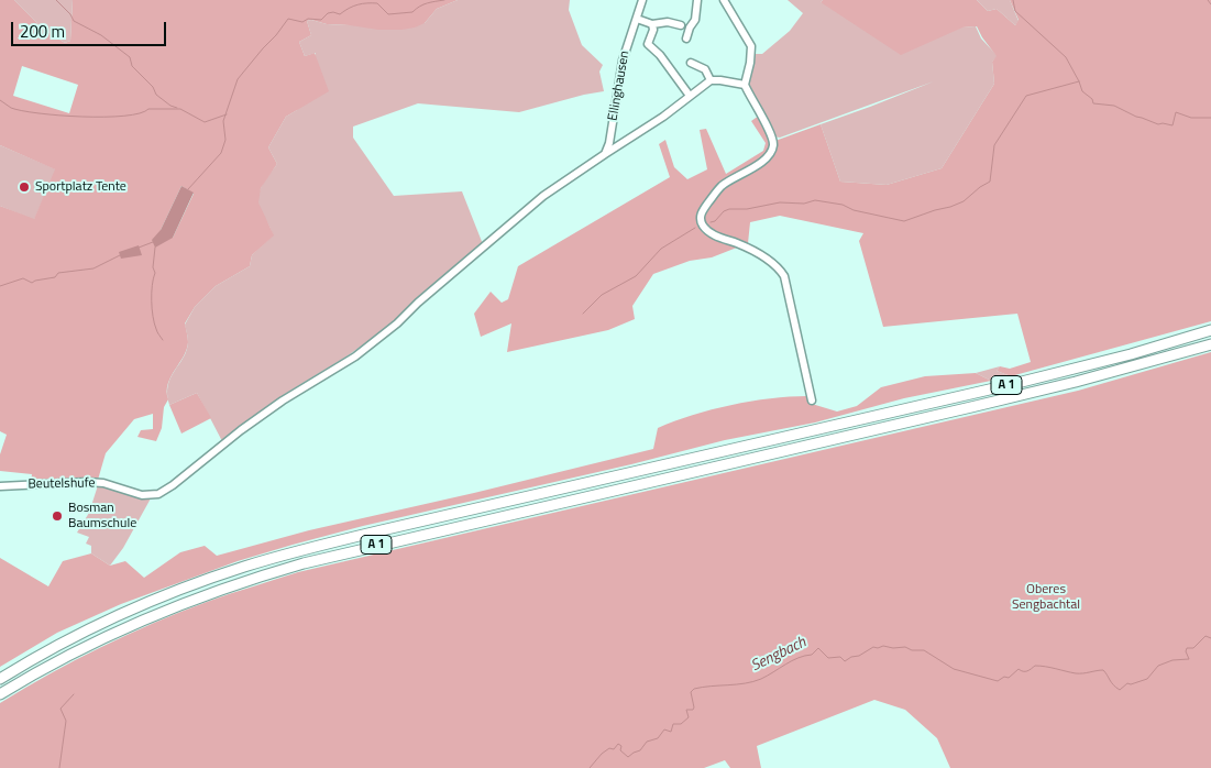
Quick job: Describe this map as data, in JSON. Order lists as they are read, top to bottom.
{
  "streets": {
    "highway": ["A 1"],
    "street": ["Ellinghausen", "Beutelshufe"]
  },
  "crossings": [
    ["Ellinghausen", "Beutelshufe"]
  ],
  "water": ["Sengbach"],
  "parks": ["Oberes Sengbachtal"],
  "places": ["Sportplatz Tente", "Bosman Baumschule"],
  "scale_bar": "200 m"
}
